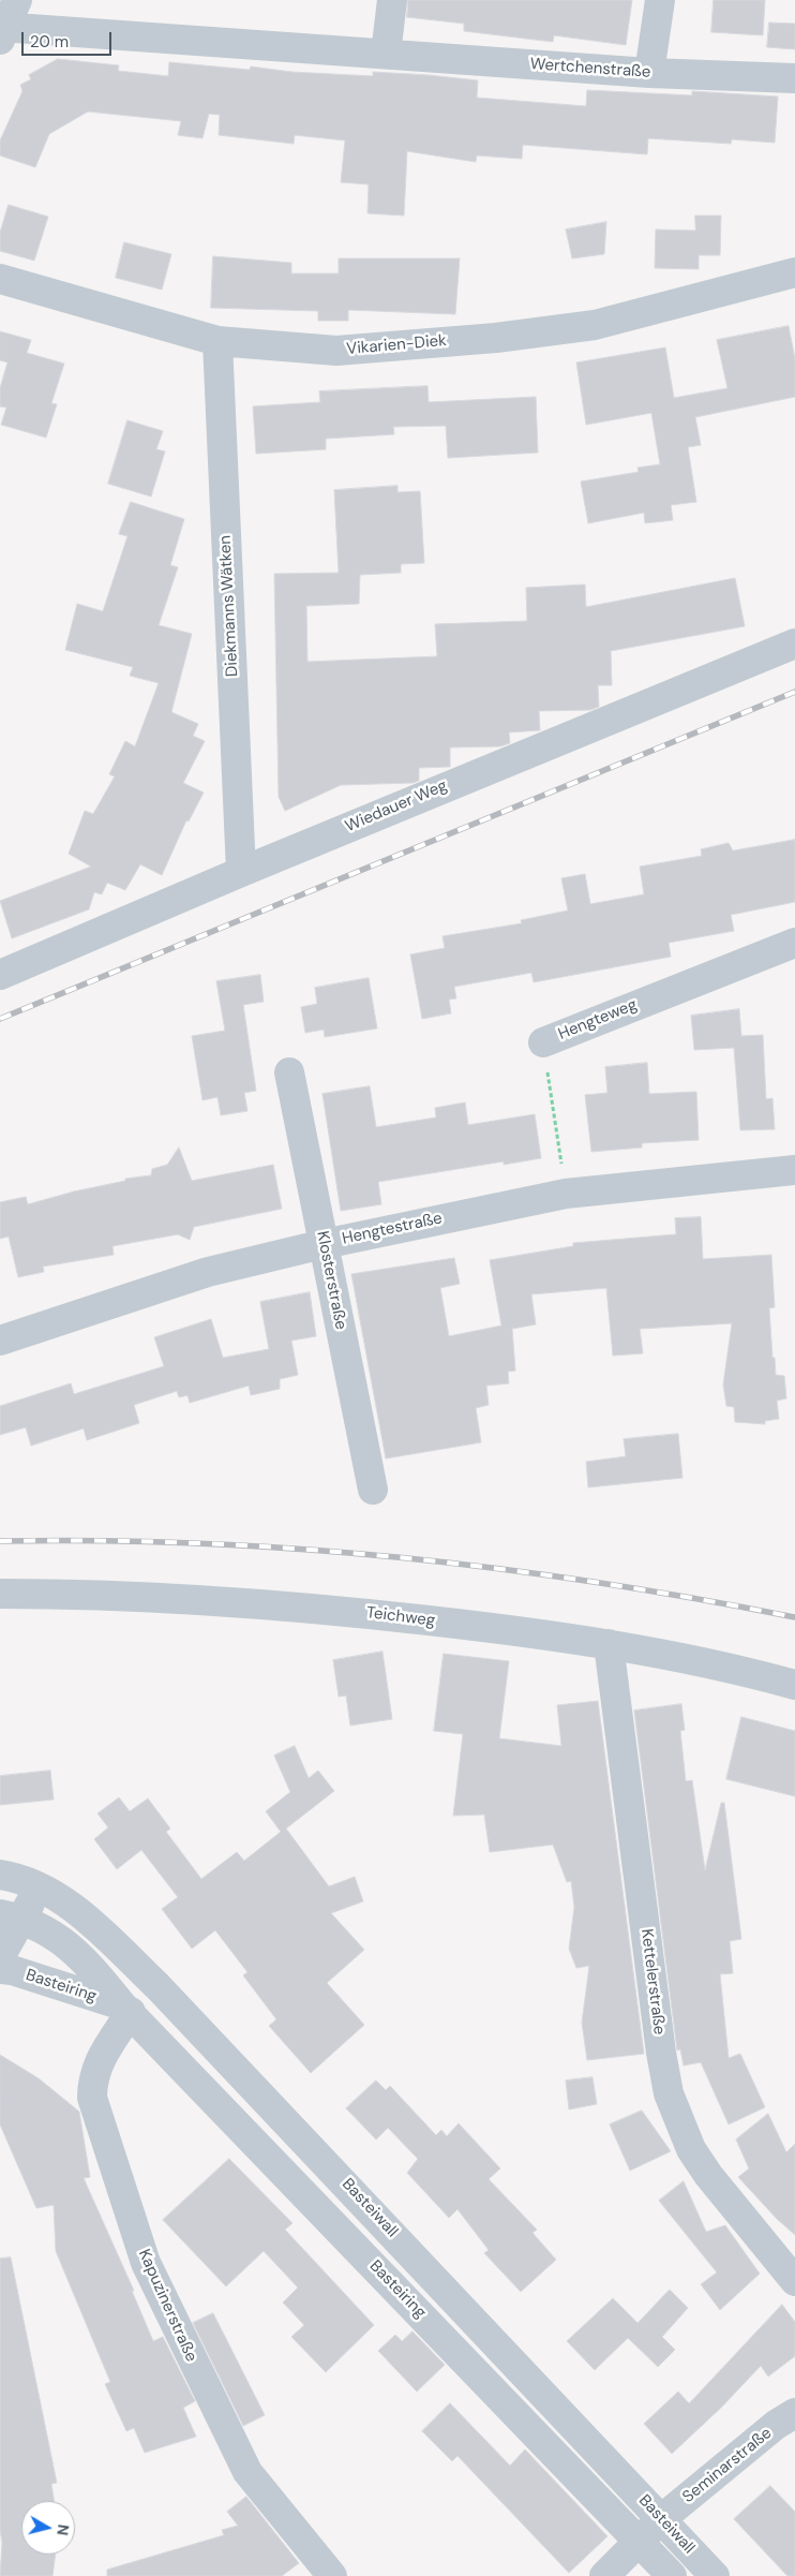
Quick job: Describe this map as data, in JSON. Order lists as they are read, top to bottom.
{
  "streets": {
    "street": [
      "Wertchenstraße",
      "Vikarien-Diek",
      "Diekmanns Wätken",
      "Wiedauer Weg",
      "Hengteweg",
      "Hengtestraße",
      "Klosterstraße",
      "Teichweg",
      "Kettelerstraße",
      "Basteiring",
      "Basteiwall",
      "Kapuzinerstraße",
      "Seminarstraße"
    ]
  },
  "crossings": [
    ["Vikarien-Diek", "Diekmanns Wätken"],
    ["Diekmanns Wätken", "Wiedauer Weg"],
    ["Hengteweg", "Hengtestraße"],
    ["Hengtestraße", "Klosterstraße"],
    ["Teichweg", "Kettelerstraße"],
    ["Basteiring", "Kapuzinerstraße"],
    ["Basteiring", "Seminarstraße"],
    ["Basteiwall", "Seminarstraße"]
  ],
  "scale_bar": "20 m",
  "north": "right"
}
